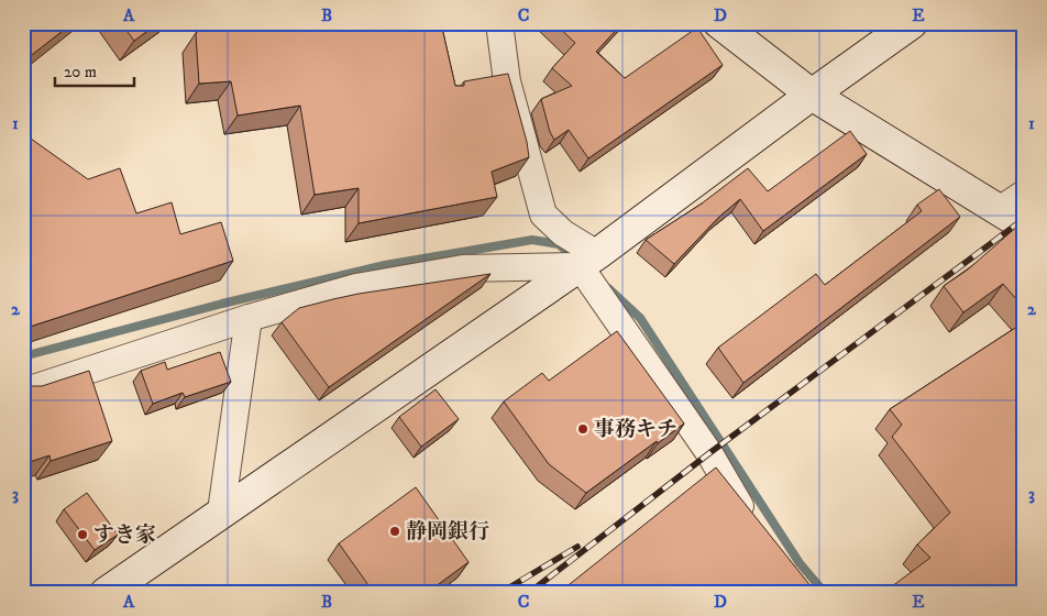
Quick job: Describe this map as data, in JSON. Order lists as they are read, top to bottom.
{
  "places": ["事務キチ", "静岡銀行", "すき家"],
  "scale_bar": "20 m",
  "grid": {
    "columns": [
      "A",
      "B",
      "C",
      "D",
      "E"
    ],
    "rows": ["1", "2", "3"]
  }
}
